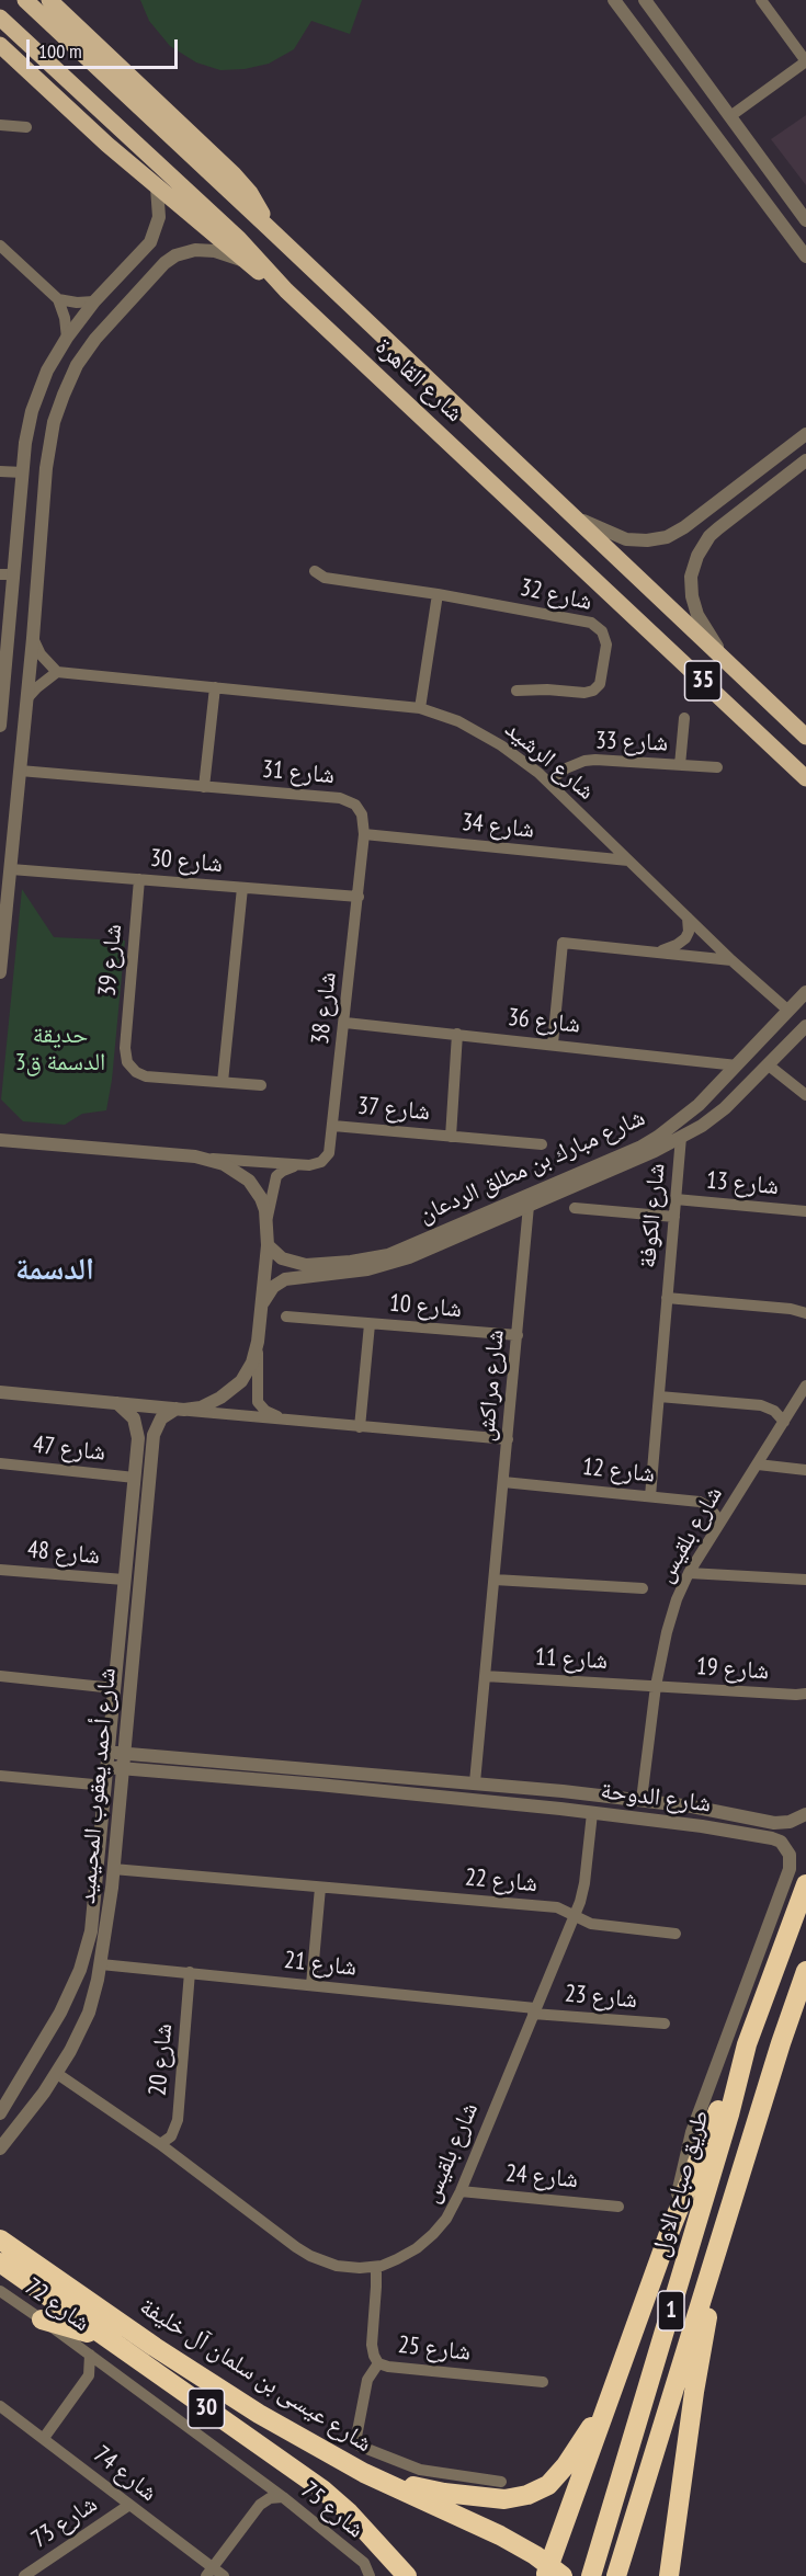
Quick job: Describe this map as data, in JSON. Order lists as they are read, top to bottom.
{
  "streets": {
    "highway": [
      "طريق صباح الاول",
      "1",
      "شارع عيسى بن سلمان آل خليفة",
      "30"
    ],
    "main road": ["شارع القاهرة", "35"],
    "street": [
      "شارع 32",
      "شارع 33",
      "شارع الرشيد",
      "شارع 31",
      "شارع 34",
      "شارع 30",
      "شارع 39",
      "شارع 38",
      "شارع 36",
      "شارع 37",
      "شارع مبارك بن مطلق الردعان",
      "شارع 13",
      "شارع الكوفة",
      "شارع 10",
      "شارع مراكش",
      "شارع 47",
      "شارع 12",
      "شارع بلقيس",
      "شارع 48",
      "شارع 11",
      "شارع 19",
      "شارع أحمد يعقوب المحيميد",
      "شارع الدوحة",
      "شارع 22",
      "شارع 21",
      "شارع 23",
      "شارع 20",
      "شارع 24",
      "شارع 72",
      "شارع 25",
      "شارع 74",
      "شارع 75",
      "شارع 73"
    ]
  },
  "crossings": [
    ["شارع 33", "شارع الرشيد"],
    ["شارع الرشيد", "شارع 34"],
    ["شارع الرشيد", "شارع مبارك بن مطلق الردعان"],
    ["شارع 31", "شارع 34"],
    ["شارع 31", "شارع 38"],
    ["شارع 34", "شارع 38"],
    ["شارع 30", "شارع 39"],
    ["شارع 30", "شارع 38"],
    ["شارع 38", "شارع 36"],
    ["شارع 38", "شارع 37"],
    ["شارع 36", "شارع 37"],
    ["شارع 36", "شارع مبارك بن مطلق الردعان"],
    ["شارع مبارك بن مطلق الردعان", "شارع الكوفة"],
    ["شارع مبارك بن مطلق الردعان", "شارع مراكش"],
    ["شارع 13", "شارع الكوفة"],
    ["شارع الكوفة", "شارع 12"],
    ["شارع 10", "شارع مراكش"],
    ["شارع مراكش", "شارع 12"],
    ["شارع مراكش", "شارع 11"],
    ["شارع مراكش", "شارع الدوحة"],
    ["شارع 47", "شارع أحمد يعقوب المحيميد"],
    ["شارع 12", "شارع بلقيس"],
    ["شارع بلقيس", "شارع 11"],
    ["شارع بلقيس", "شارع 19"],
    ["شارع بلقيس", "شارع أحمد يعقوب المحيميد"],
    ["شارع بلقيس", "شارع الدوحة"],
    ["شارع بلقيس", "شارع 22"],
    ["شارع بلقيس", "شارع 21"],
    ["شارع بلقيس", "شارع 23"],
    ["شارع بلقيس", "شارع 20"],
    ["شارع بلقيس", "شارع 24"],
    ["شارع بلقيس", "شارع 25"],
    ["شارع 48", "شارع أحمد يعقوب المحيميد"],
    ["شارع 11", "شارع 19"],
    ["شارع أحمد يعقوب المحيميد", "شارع الدوحة"],
    ["شارع أحمد يعقوب المحيميد", "شارع 22"],
    ["شارع أحمد يعقوب المحيميد", "شارع 21"],
    ["شارع 21", "شارع 23"],
    ["شارع 21", "شارع 20"],
    ["شارع 72", "شارع 75"],
    ["شارع 74", "شارع 75"],
    ["شارع 74", "شارع 73"]
  ],
  "districts": ["الدسمة"],
  "parks": ["حديقة الدسمة ق3"],
  "scale_bar": "100 m"
}
